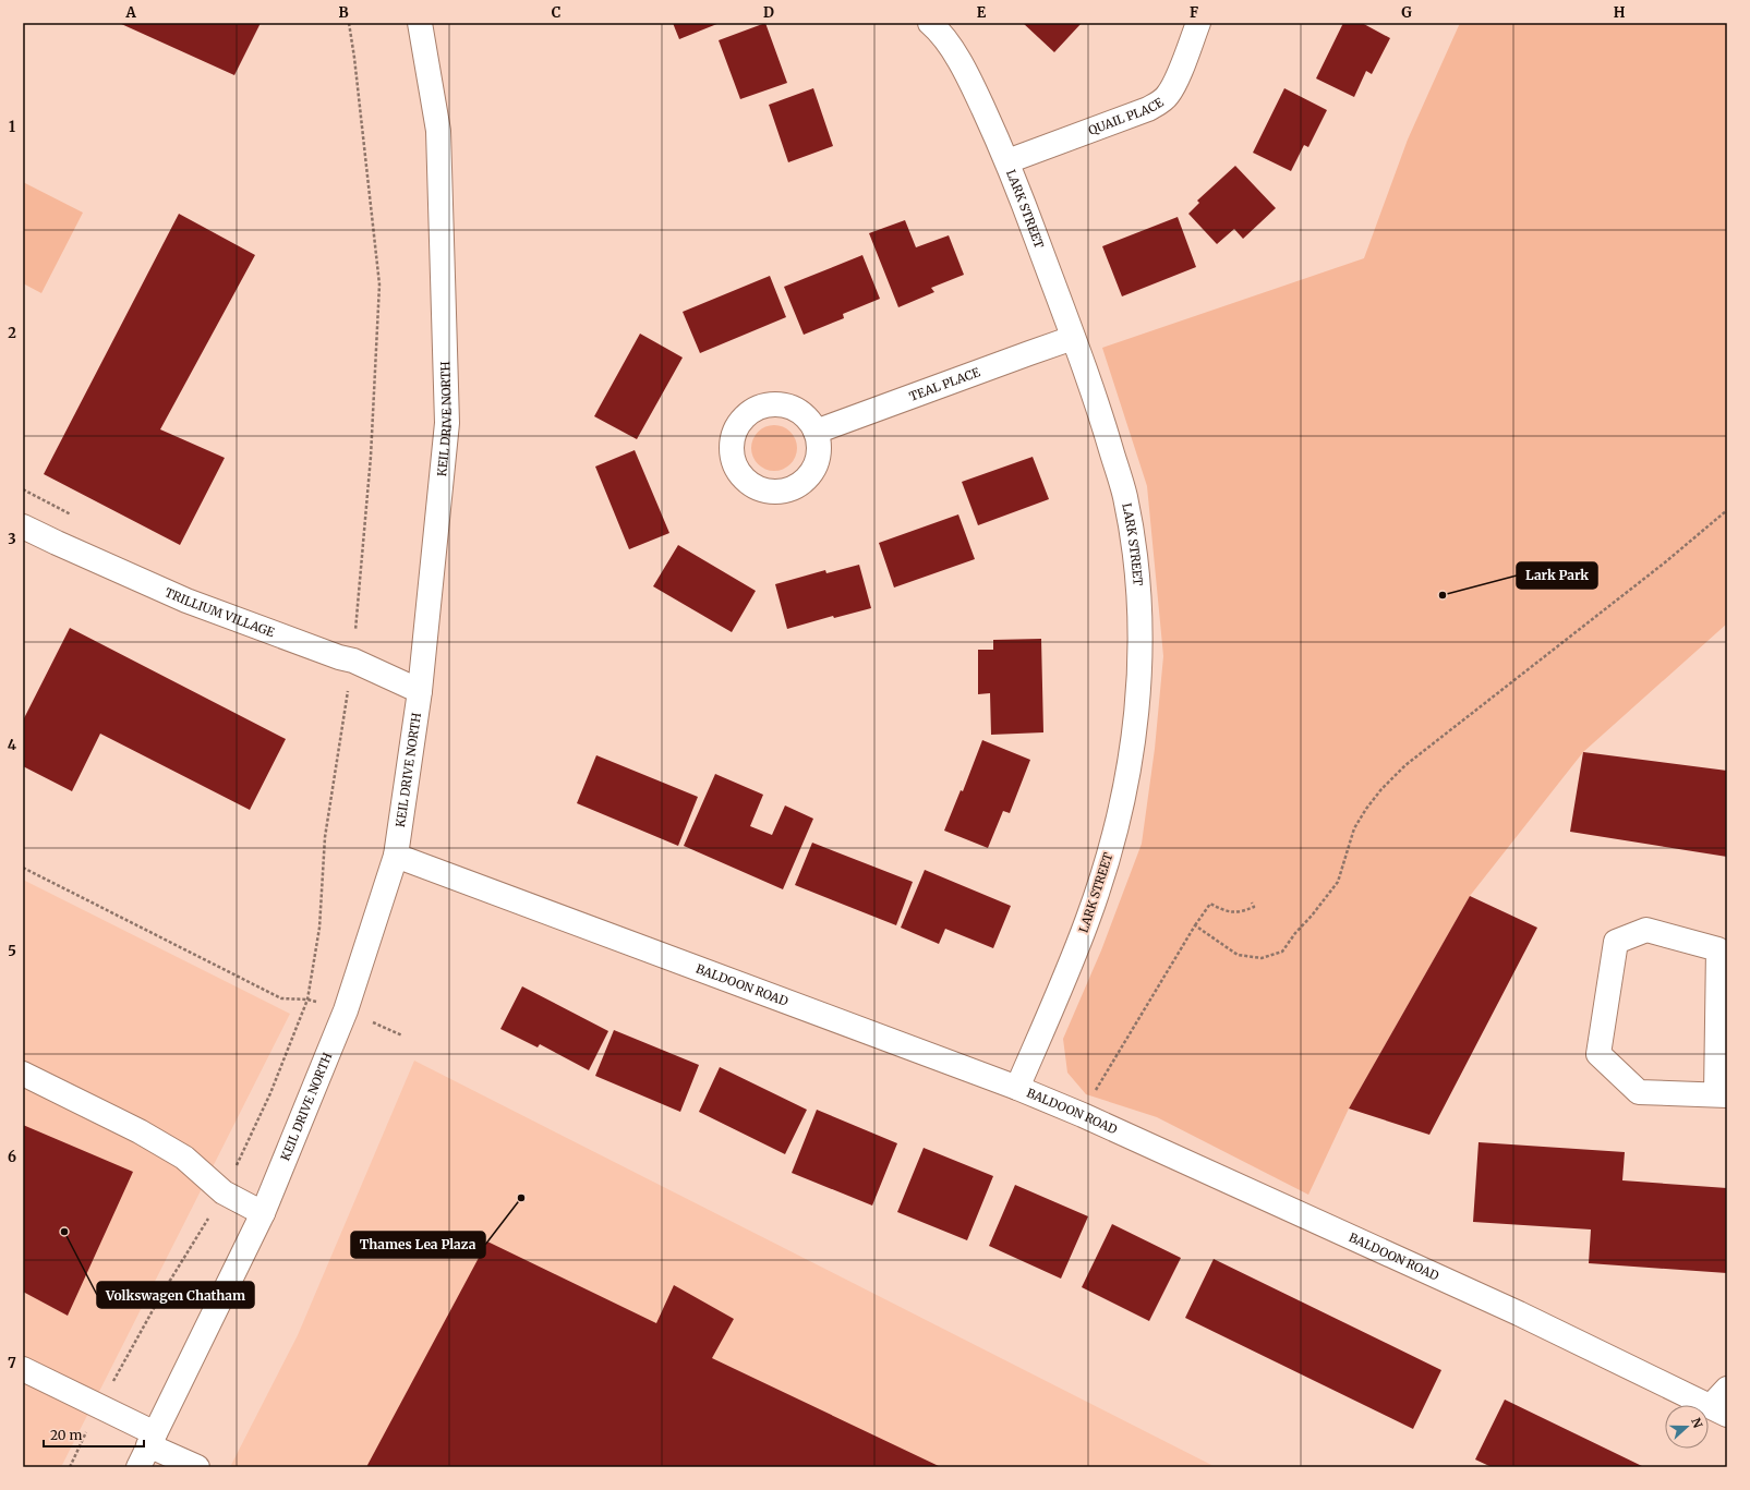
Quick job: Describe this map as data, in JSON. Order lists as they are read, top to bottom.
{
  "streets": {
    "street": [
      "QUAIL PLACE",
      "LARK STREET",
      "TEAL PLACE",
      "KEIL DRIVE NORTH",
      "TRILLIUM VILLAGE",
      "BALDOON ROAD"
    ]
  },
  "crossings": [
    ["QUAIL PLACE", "LARK STREET"],
    ["LARK STREET", "TEAL PLACE"],
    ["LARK STREET", "BALDOON ROAD"],
    ["KEIL DRIVE NORTH", "TRILLIUM VILLAGE"],
    ["KEIL DRIVE NORTH", "BALDOON ROAD"]
  ],
  "places": ["Lark Park", "Thames Lea Plaza", "Volkswagen Chatham"],
  "scale_bar": "20 m",
  "north": "right",
  "grid": {
    "columns": [
      "A",
      "B",
      "C",
      "D",
      "E",
      "F",
      "G",
      "H"
    ],
    "rows": [
      "1",
      "2",
      "3",
      "4",
      "5",
      "6",
      "7"
    ]
  }
}
